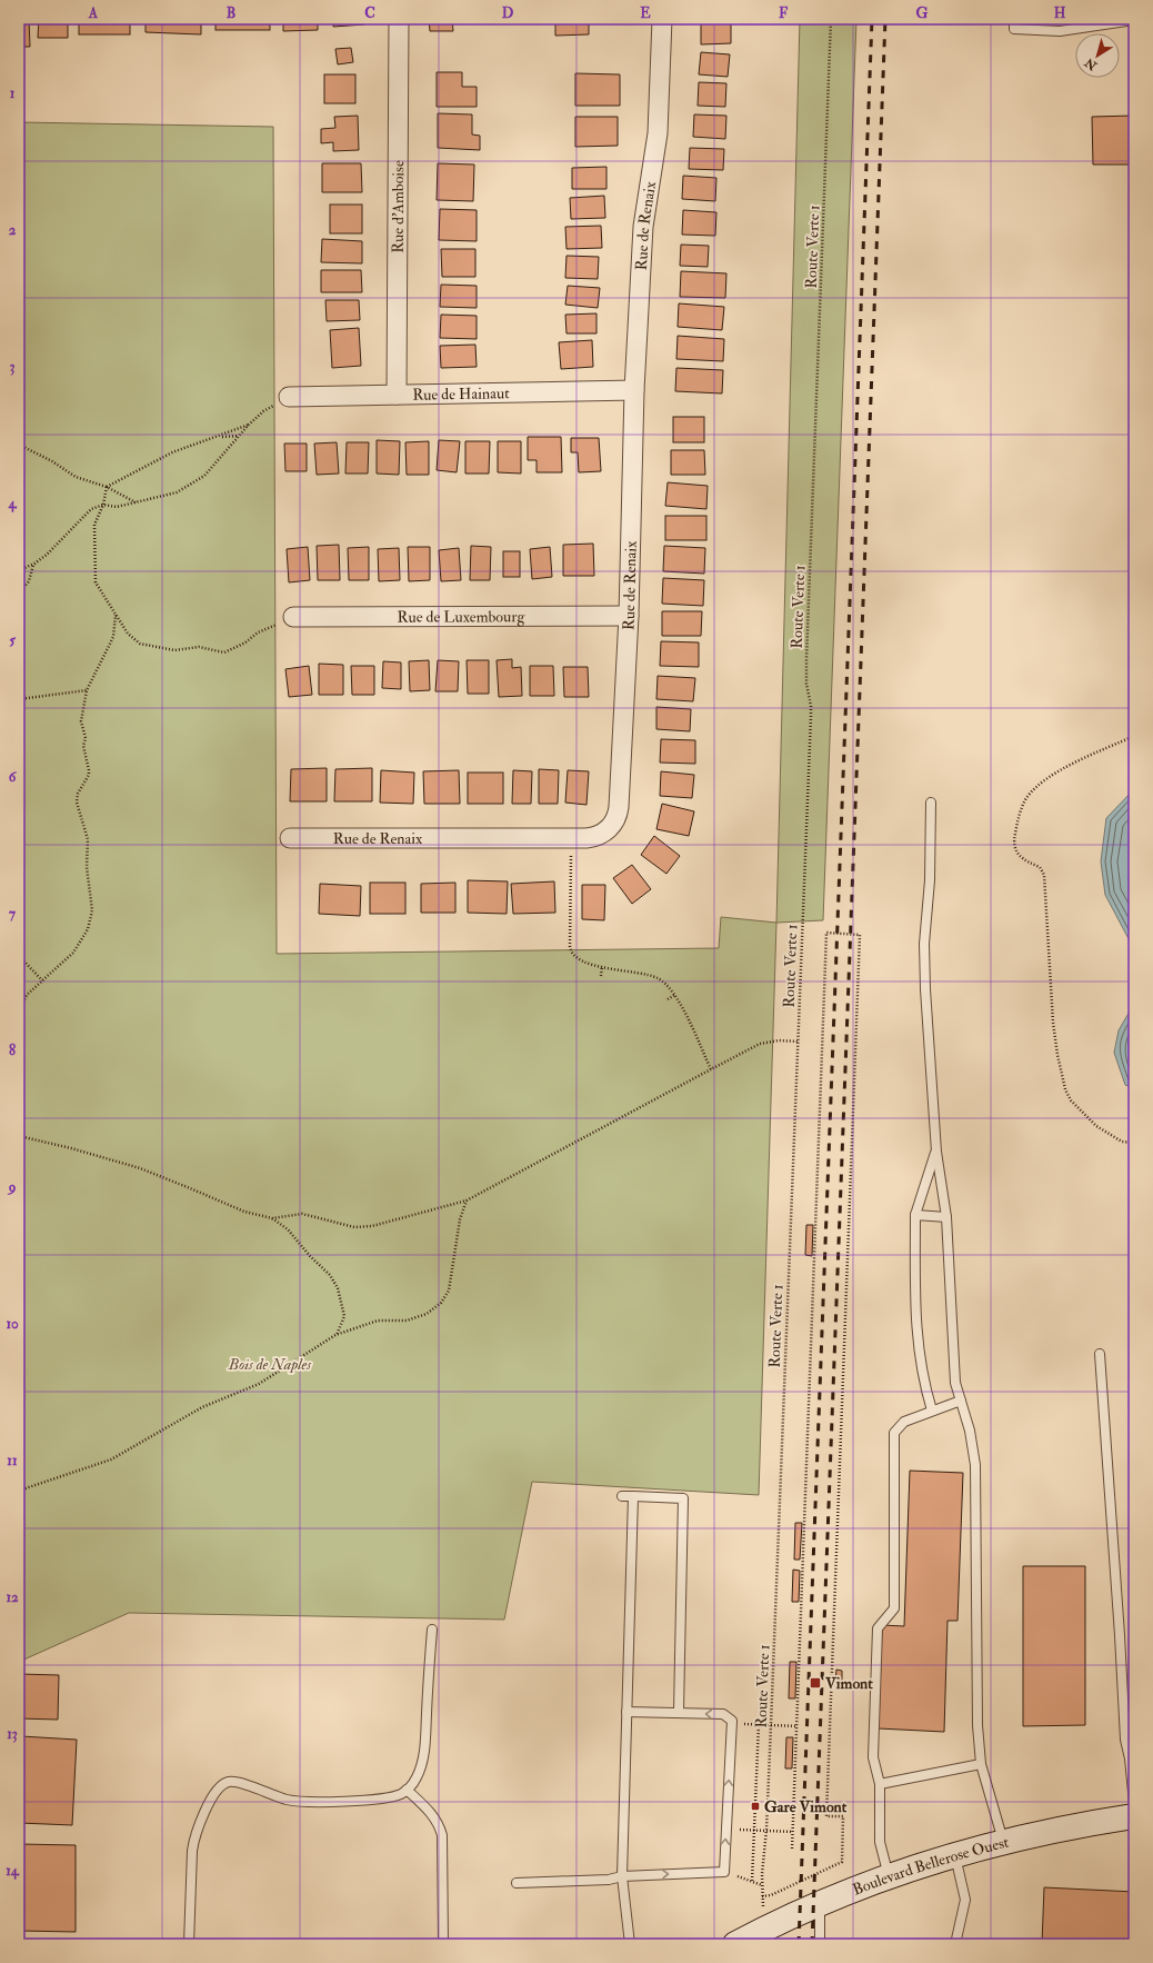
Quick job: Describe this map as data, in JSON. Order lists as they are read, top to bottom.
{
  "streets": {
    "street": [
      "Rue d'Amboise",
      "Rue de Renaix",
      "Rue de Hainaut",
      "Rue de Luxembourg",
      "Boulevard Bellerose Ouest"
    ],
    "path": ["Route Verte 1"]
  },
  "crossings": [
    ["Rue d'Amboise", "Rue de Hainaut"],
    ["Rue de Renaix", "Rue de Hainaut"],
    ["Rue de Renaix", "Rue de Luxembourg"]
  ],
  "parks": ["Bois de Naples"],
  "places": {
    "transit": ["Vimont", "Gare Vimont"]
  },
  "north": "bottom left",
  "grid": {
    "columns": [
      "A",
      "B",
      "C",
      "D",
      "E",
      "F",
      "G",
      "H"
    ],
    "rows": [
      "1",
      "2",
      "3",
      "4",
      "5",
      "6",
      "7",
      "8",
      "9",
      "10",
      "11",
      "12",
      "13",
      "14"
    ]
  }
}
